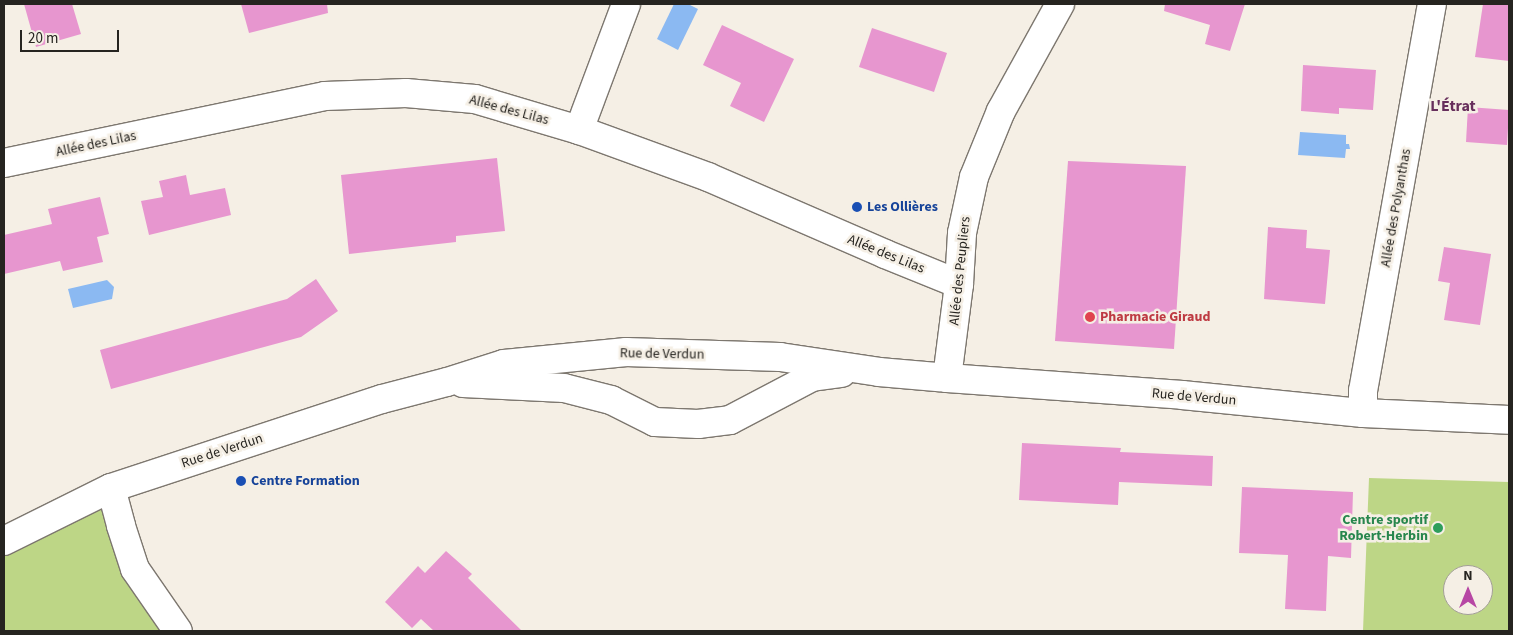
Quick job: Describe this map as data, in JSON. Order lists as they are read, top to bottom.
{
  "streets": {
    "street": [
      "Allée des Lilas",
      "Allée des Polyanthas",
      "Allée des Peupliers",
      "Rue de Verdun"
    ]
  },
  "crossings": [
    ["Allée des Lilas", "Allée des Peupliers"],
    ["Allée des Polyanthas", "Rue de Verdun"],
    ["Allée des Peupliers", "Rue de Verdun"]
  ],
  "districts": ["L'Étrat"],
  "places": [
    "Les Ollières",
    "Pharmacie Giraud",
    "Centre Formation",
    "Centre sportif Robert-Herbin"
  ],
  "scale_bar": "20 m",
  "north": "top"
}
